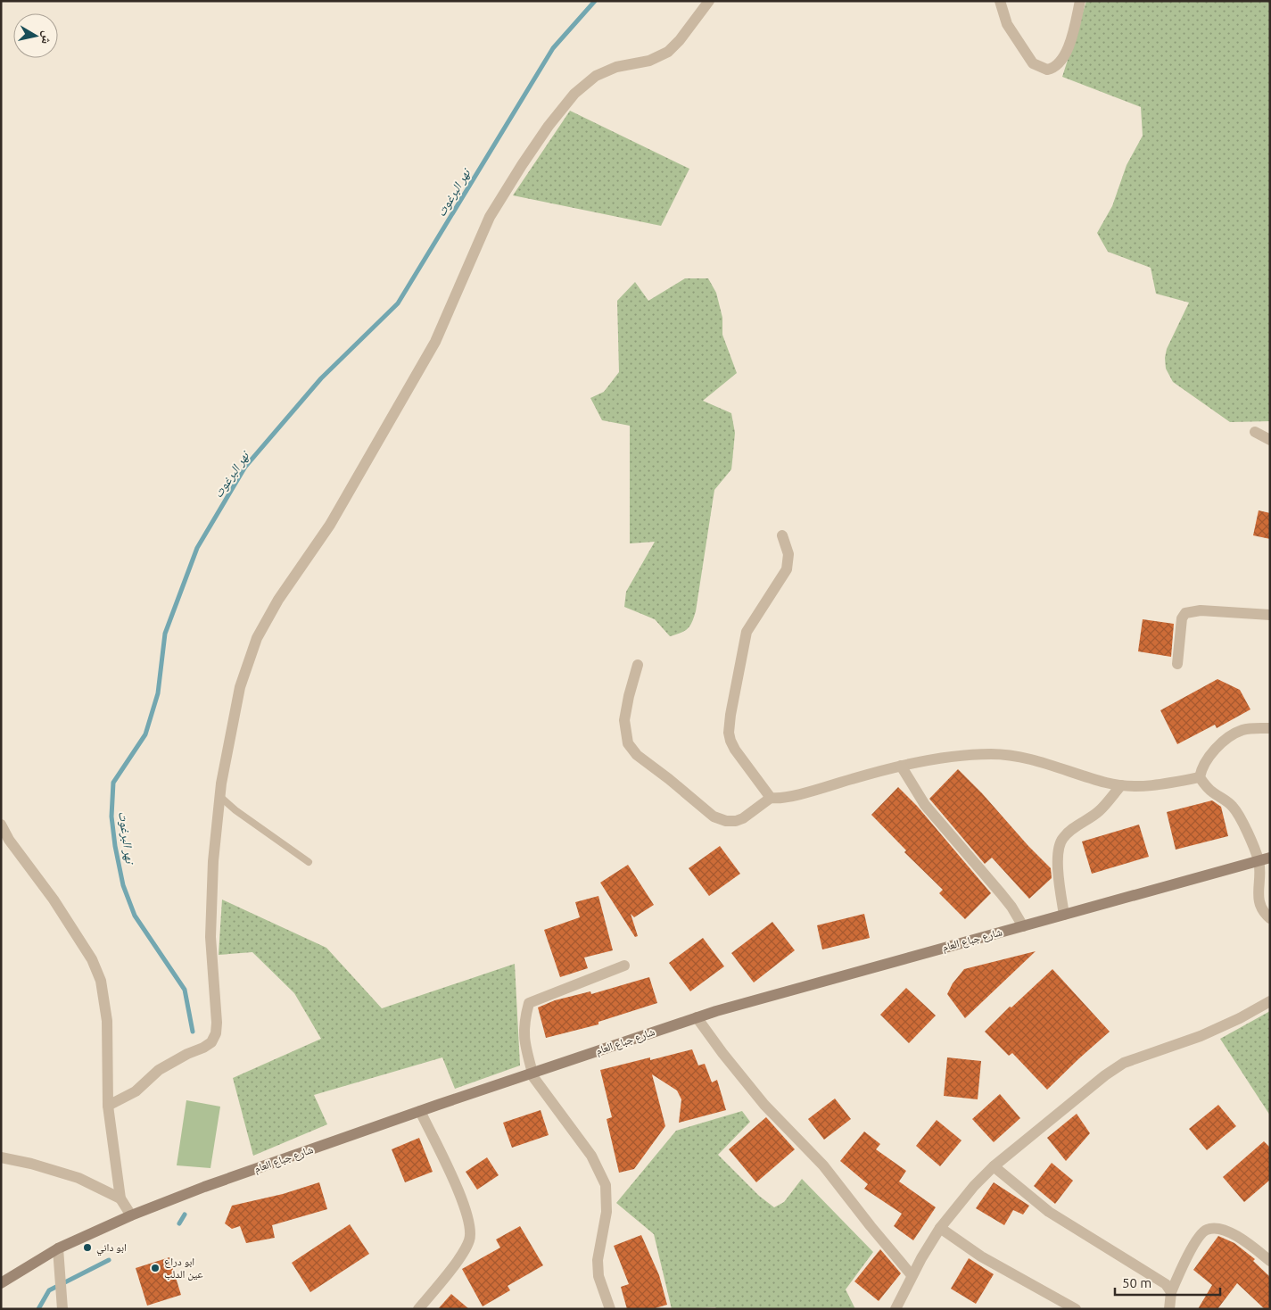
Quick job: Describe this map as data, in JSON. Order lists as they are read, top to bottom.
{
  "streets": {
    "main road": ["شارع جباع العام"]
  },
  "water": ["نهر البرغوت"],
  "places": ["ابو داني", "ابو دراع عين الدلب"],
  "scale_bar": "50 m",
  "north": "right"
}
